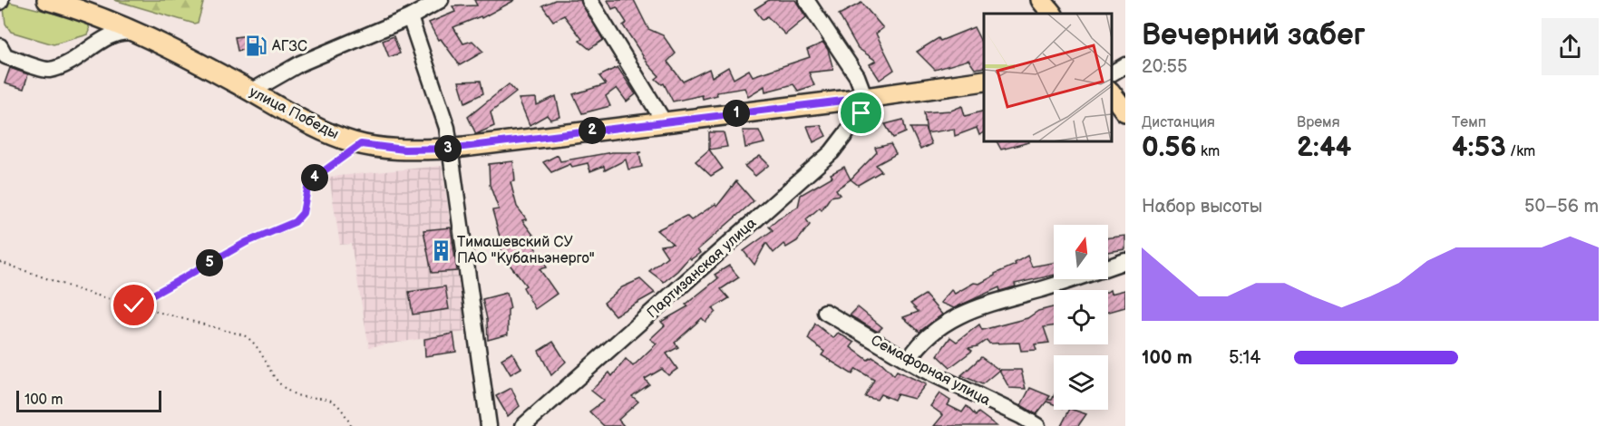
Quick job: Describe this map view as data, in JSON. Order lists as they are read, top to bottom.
{
  "streets": {
    "main road": ["улица Победы"],
    "street": ["Партизанская улица", "Семафорная улица"]
  },
  "crossings": [
    ["улица Победы", "Партизанская улица"]
  ],
  "places": {
    "fuel station": ["АГЗС"],
    "building": ["Тимашевский СУ ПАО \"Кубаньэнерго\""]
  },
  "scale_bar": "100 m",
  "north": "top",
  "page": {
    "heading": ["Вечерний забег", "20:55"],
    "stats": [
      ["Дистанция", "0.56 km"],
      ["Время", "2:44"],
      ["Темп", "4:53 /km"]
    ],
    "pins": [
      "1",
      "2",
      "3",
      "4",
      "5"
    ],
    "chart": ["Набор высоты", "50–56 m"],
    "list": [
      {
        "name": "100 m",
        "note": "5:14"
      }
    ],
    "scale": "100 m"
  }
}
